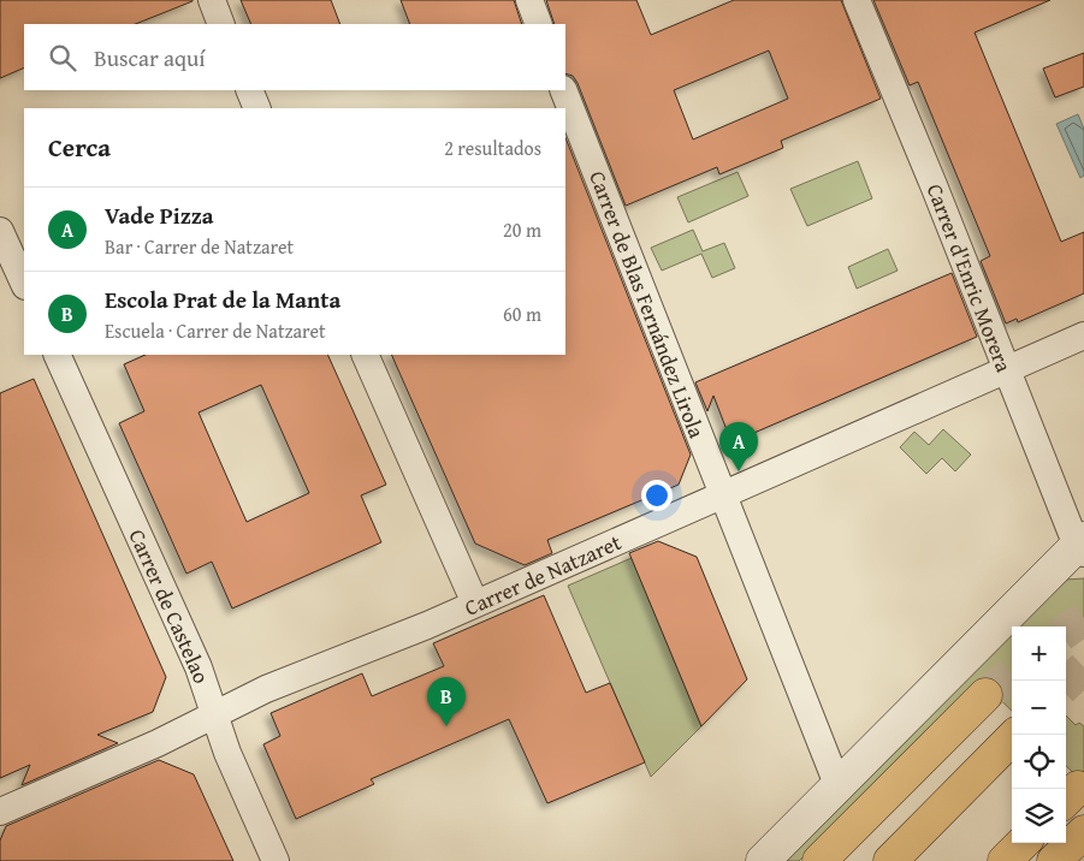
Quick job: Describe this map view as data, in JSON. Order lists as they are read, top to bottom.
{
  "streets": {
    "street": [
      "Carrer d'Enric Morera",
      "Carrer de Blas Fernández Lirola",
      "Carrer de Natzaret",
      "Carrer de Castelao"
    ]
  },
  "crossings": [
    ["Carrer d'Enric Morera", "Carrer de Natzaret"],
    ["Carrer de Blas Fernández Lirola", "Carrer de Natzaret"],
    ["Carrer de Natzaret", "Carrer de Castelao"]
  ],
  "page": {
    "search": "Buscar aquí",
    "heading": ["Cerca", "2 resultados"],
    "list": [
      {
        "mark": "A",
        "name": "Vade Pizza",
        "note": "Bar · Carrer de Natzaret",
        "value": "20 m"
      },
      {
        "mark": "B",
        "name": "Escola Prat de la Manta",
        "note": "Escuela · Carrer de Natzaret",
        "value": "60 m"
      }
    ],
    "pins": ["A", "B"],
    "map_buttons": ["+", "−"]
  }
}
